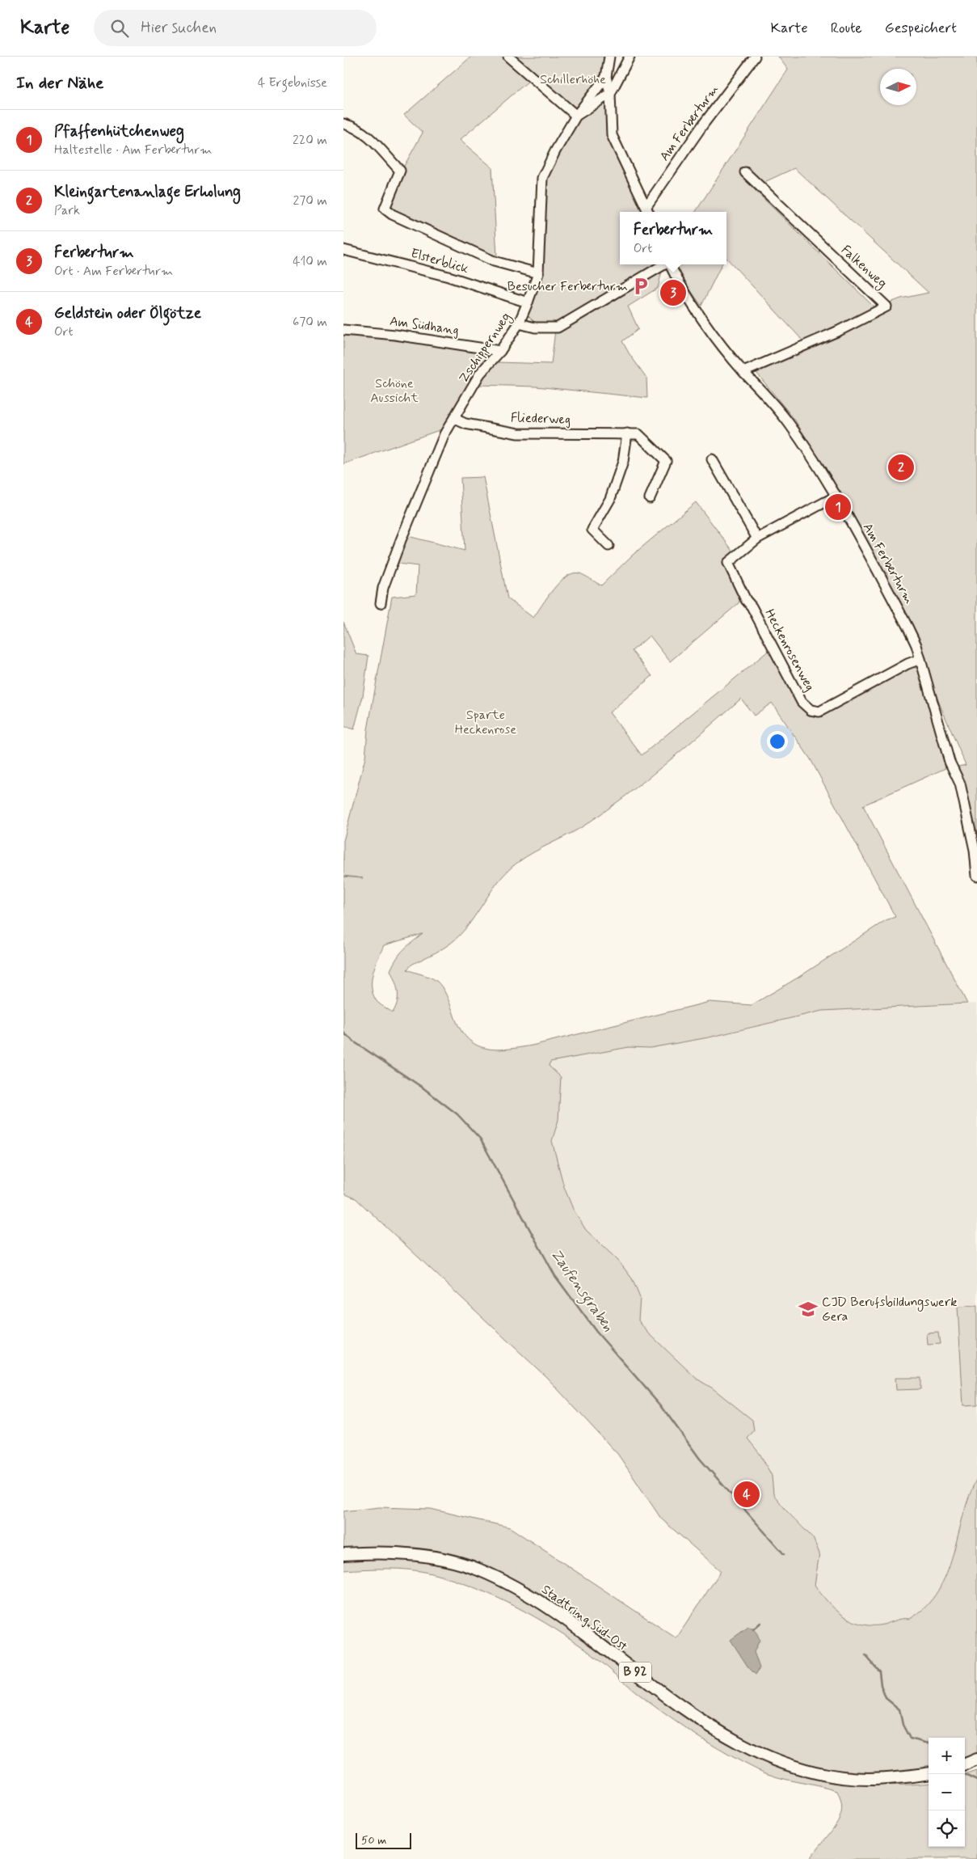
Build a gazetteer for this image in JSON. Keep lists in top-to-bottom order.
{
  "streets": {
    "main road": ["Stadtring Süd-Ost", "B 92"],
    "street": [
      "Am Ferberturm",
      "Elsterblick",
      "Falkenweg",
      "Am Südhang",
      "Zschippernweg",
      "Fliederweg",
      "Heckenrosenweg"
    ]
  },
  "crossings": [
    ["Am Ferberturm", "Falkenweg"],
    ["Am Ferberturm", "Zschippernweg"],
    ["Am Ferberturm", "Heckenrosenweg"],
    ["Elsterblick", "Zschippernweg"],
    ["Am Südhang", "Zschippernweg"],
    ["Zschippernweg", "Fliederweg"]
  ],
  "water": ["Zaufensgraben"],
  "parks": ["Schillerhöhe", "Schöne Aussicht", "Sparte Heckenrose"],
  "places": {
    "parking": ["Besucher Ferberturm"],
    "school or university": ["CJD Berufsbildungswerk Gera"]
  },
  "scale_bar": "50 m",
  "north": "right",
  "page": {
    "header": "Karte",
    "search": "Hier suchen",
    "nav": ["Karte", "Route", "Gespeichert"],
    "heading": ["In der Nähe", "4 Ergebnisse"],
    "list": [
      {
        "mark": "1",
        "name": "Pfaffenhütchenweg",
        "note": "Haltestelle · Am Ferberturm",
        "value": "220 m"
      },
      {
        "mark": "2",
        "name": "Kleingartenanlage Erholung",
        "note": "Park",
        "value": "270 m"
      },
      {
        "mark": "3",
        "name": "Ferberturm",
        "note": "Ort · Am Ferberturm",
        "value": "410 m"
      },
      {
        "mark": "4",
        "name": "Geldstein oder Ölgötze",
        "note": "Ort",
        "value": "670 m"
      }
    ],
    "popup": ["Ferberturm", "Ort"],
    "pins": [
      "3",
      "2",
      "1",
      "4"
    ],
    "map_buttons": ["+", "−"],
    "scale": "50 m"
  }
}
